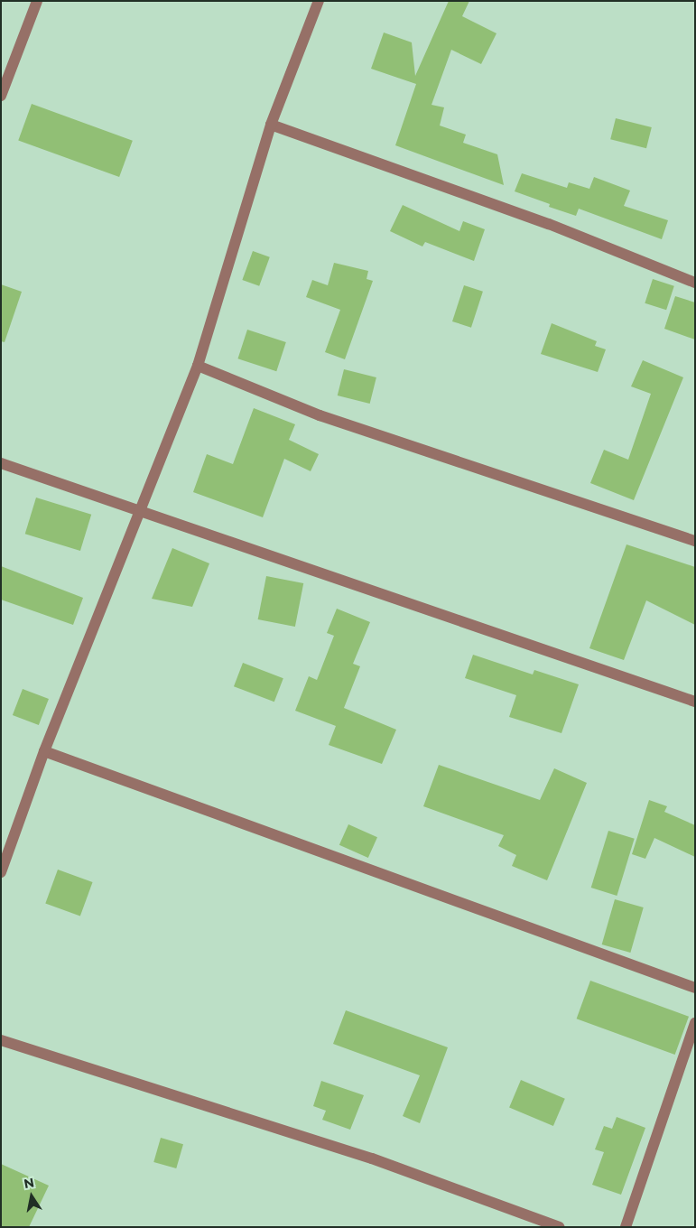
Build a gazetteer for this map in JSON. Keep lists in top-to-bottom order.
{
  "north": "top"
}
